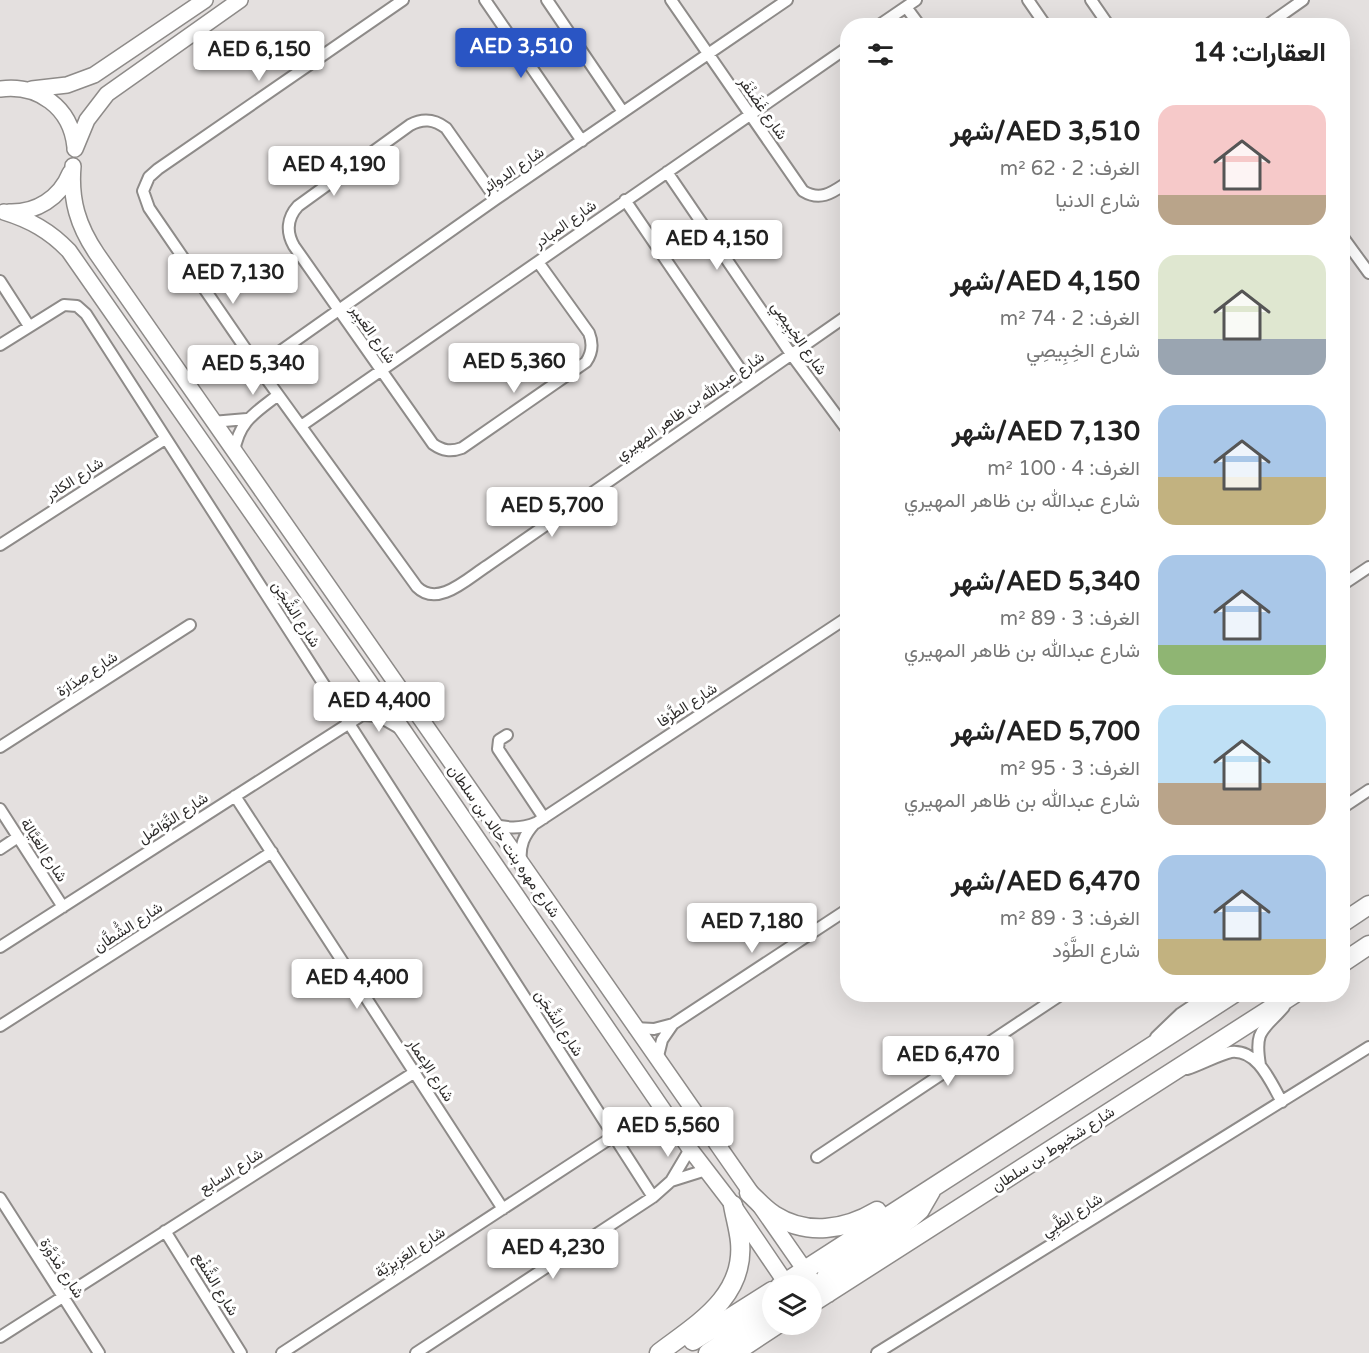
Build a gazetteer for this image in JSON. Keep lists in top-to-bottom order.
{
  "streets": {
    "main road": ["شارع شخبوط بن سلطان"],
    "street": [
      "شارع غَضَنْفَر",
      "شارع الدوائر",
      "شارع المبادر",
      "شارع العَبِير",
      "شارع الخِبِيصِي",
      "شارع عبدالله بن ظاهر المهيري",
      "شارع الكادر",
      "شارع الشَّجَن",
      "شارع صِدَارَة",
      "شارع الطَّرْفا",
      "شارع التَّوَاصُل",
      "شارع مهره بنت خالد بن سلطان",
      "شارع العَيَّالة",
      "شارع الشُّطَّان",
      "شارع الإعمار",
      "شارع السابع",
      "شارع الظَّبِي",
      "شارع العَزِيزِيَّة",
      "شارع مْدَوَّرَة",
      "شارع الشَّفْع"
    ]
  },
  "crossings": [
    ["شارع غَضَنْفَر", "شارع الدوائر"],
    ["شارع غَضَنْفَر", "شارع المبادر"],
    ["شارع الدوائر", "شارع العَبِير"],
    ["شارع الدوائر", "شارع عبدالله بن ظاهر المهيري"],
    ["شارع المبادر", "شارع العَبِير"],
    ["شارع المبادر", "شارع الخِبِيصِي"],
    ["شارع المبادر", "شارع عبدالله بن ظاهر المهيري"],
    ["شارع الخِبِيصِي", "شارع عبدالله بن ظاهر المهيري"],
    ["شارع الكادر", "شارع الشَّجَن"],
    ["شارع الشَّجَن", "شارع التَّوَاصُل"],
    ["شارع الشَّجَن", "شارع العَزِيزِيَّة"],
    ["شارع الطَّرْفا", "شارع مهره بنت خالد بن سلطان"],
    ["شارع التَّوَاصُل", "شارع العَيَّالة"],
    ["شارع التَّوَاصُل", "شارع الإعمار"],
    ["شارع الشُّطَّان", "شارع الإعمار"],
    ["شارع الإعمار", "شارع السابع"],
    ["شارع الإعمار", "شارع العَزِيزِيَّة"],
    ["شارع السابع", "شارع مْدَوَّرَة"],
    ["شارع السابع", "شارع الشَّفْع"]
  ],
  "page": {
    "heading": "العقارات: 14",
    "price": [
      "AED 3,510",
      "AED 6,150",
      "AED 4,190",
      "AED 4,150",
      "AED 7,130",
      "AED 5,360",
      "AED 5,340",
      "AED 5,700",
      "AED 4,400",
      "AED 7,180",
      "AED 4,400",
      "AED 6,470",
      "AED 5,560",
      "AED 4,230"
    ],
    "list": [
      {
        "name": "AED 3,510/شهر",
        "note": "الغرف: 2 · 62 m² · شارع الدنيا"
      },
      {
        "name": "AED 4,150/شهر",
        "note": "الغرف: 2 · 74 m² · شارع الخِبِيصِي"
      },
      {
        "name": "AED 7,130/شهر",
        "note": "الغرف: 4 · 100 m² · شارع عبدالله بن ظاهر المهيري"
      },
      {
        "name": "AED 5,340/شهر",
        "note": "الغرف: 3 · 89 m² · شارع عبدالله بن ظاهر المهيري"
      },
      {
        "name": "AED 5,700/شهر",
        "note": "الغرف: 3 · 95 m² · شارع عبدالله بن ظاهر المهيري"
      },
      {
        "name": "AED 6,470/شهر",
        "note": "الغرف: 3 · 89 m² · شارع الطَّوْد"
      }
    ]
  }
}
